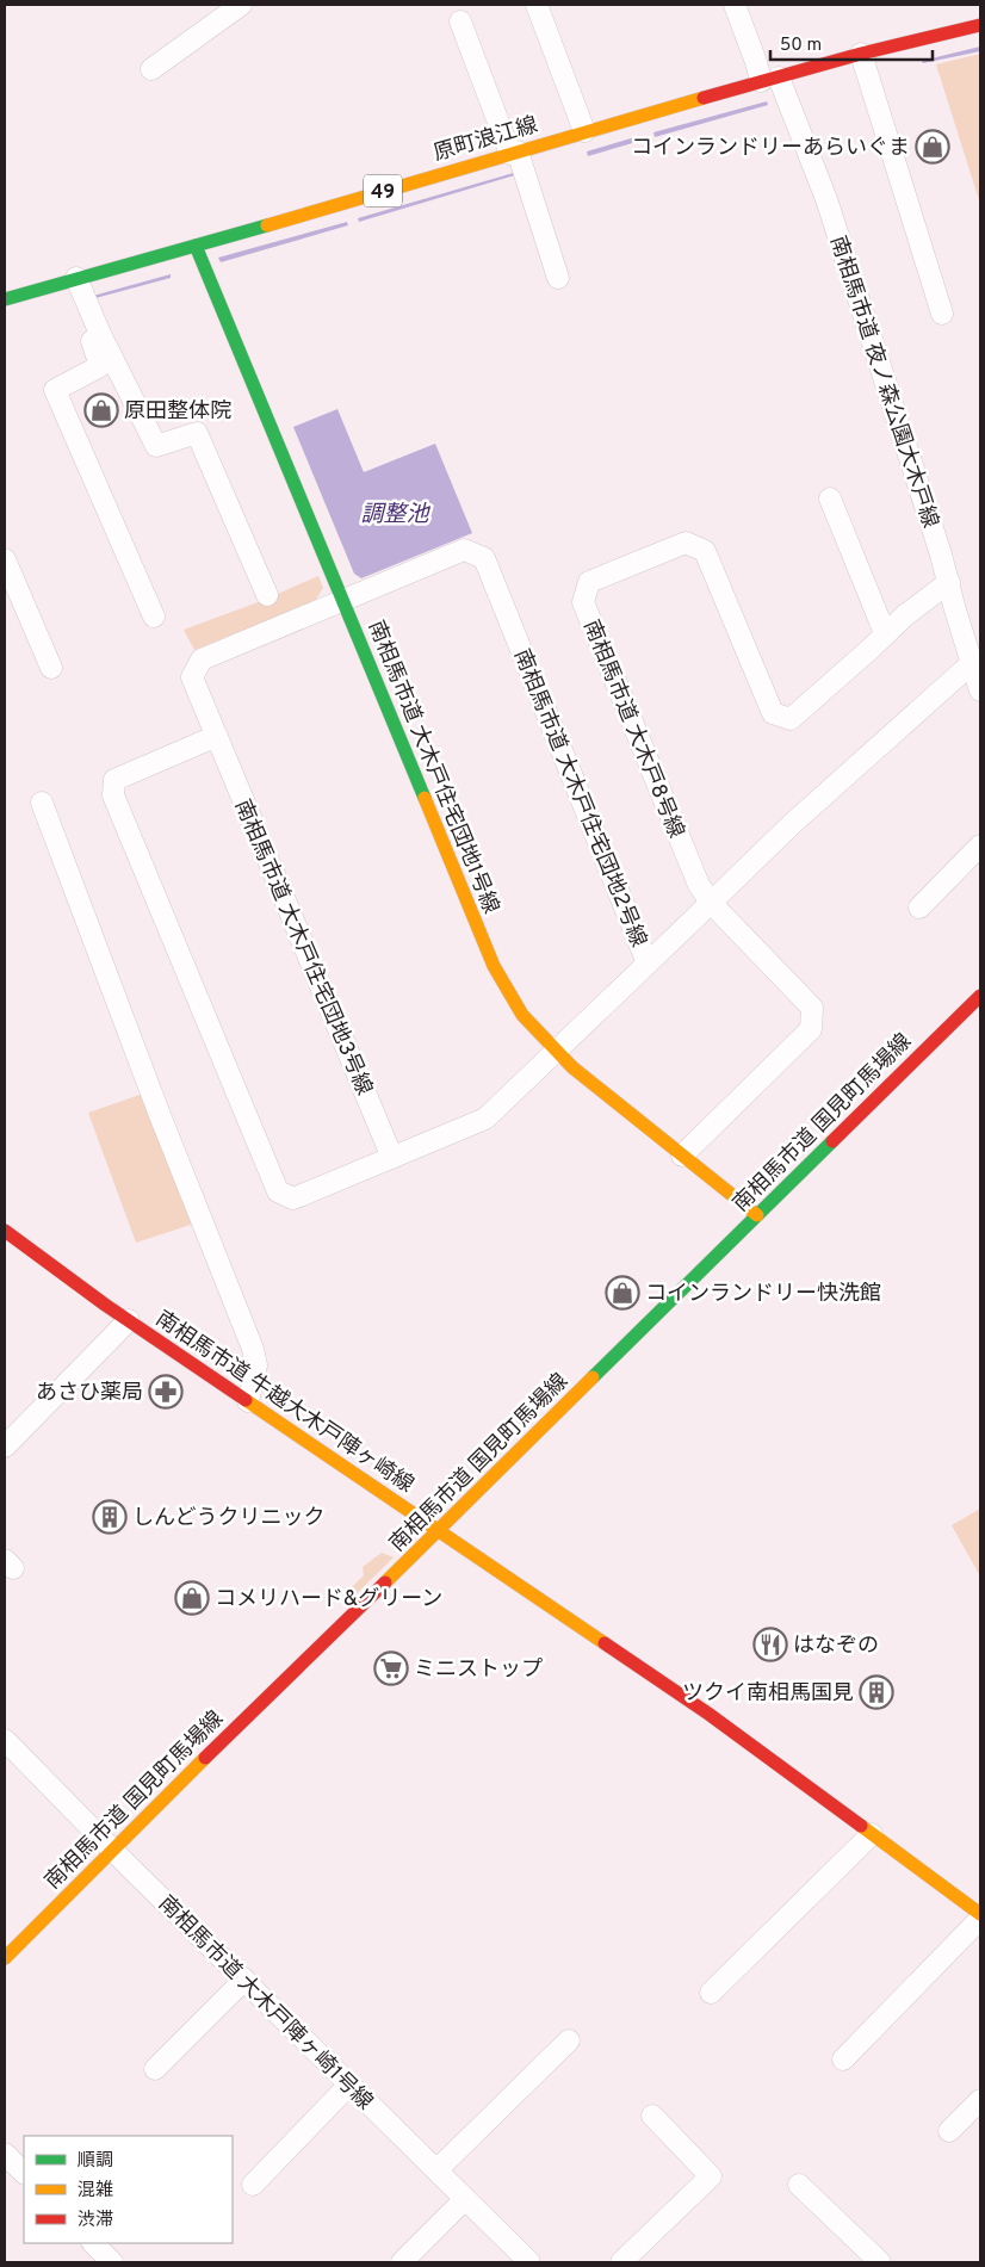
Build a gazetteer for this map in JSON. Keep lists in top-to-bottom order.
{
  "streets": {
    "street": [
      "原町浪江線",
      "49",
      "南相馬市道 夜ノ森公園大木戸線",
      "南相馬市道 大木戸8号線",
      "南相馬市道 大木戸住宅団地1号線",
      "南相馬市道 大木戸住宅団地2号線",
      "南相馬市道 大木戸住宅団地3号線",
      "南相馬市道 国見町馬場線",
      "南相馬市道 牛越大木戸陣ヶ崎線",
      "南相馬市道 大木戸陣ヶ崎1号線"
    ]
  },
  "crossings": [
    ["原町浪江線", "南相馬市道 夜ノ森公園大木戸線"],
    ["原町浪江線", "南相馬市道 大木戸住宅団地1号線"],
    ["南相馬市道 夜ノ森公園大木戸線", "南相馬市道 大木戸8号線"],
    ["南相馬市道 大木戸住宅団地1号線", "南相馬市道 大木戸住宅団地2号線"],
    ["南相馬市道 大木戸住宅団地1号線", "南相馬市道 国見町馬場線"],
    ["南相馬市道 大木戸住宅団地2号線", "南相馬市道 大木戸住宅団地3号線"],
    ["南相馬市道 国見町馬場線", "南相馬市道 牛越大木戸陣ヶ崎線"],
    ["南相馬市道 国見町馬場線", "南相馬市道 大木戸陣ヶ崎1号線"]
  ],
  "water": ["調整池"],
  "places": {
    "shop": [
      "コインランドリーあらいぐま",
      "原田整体院",
      "コインランドリー快洗館",
      "コメリハード&グリーン"
    ],
    "pharmacy": ["あさひ薬局"],
    "building": ["しんどうクリニック", "ツクイ南相馬国見"],
    "restaurant": ["はなぞの"],
    "supermarket": ["ミニストップ"]
  },
  "legend": ["順調", "混雑", "渋滞"],
  "scale_bar": "50 m"
}
